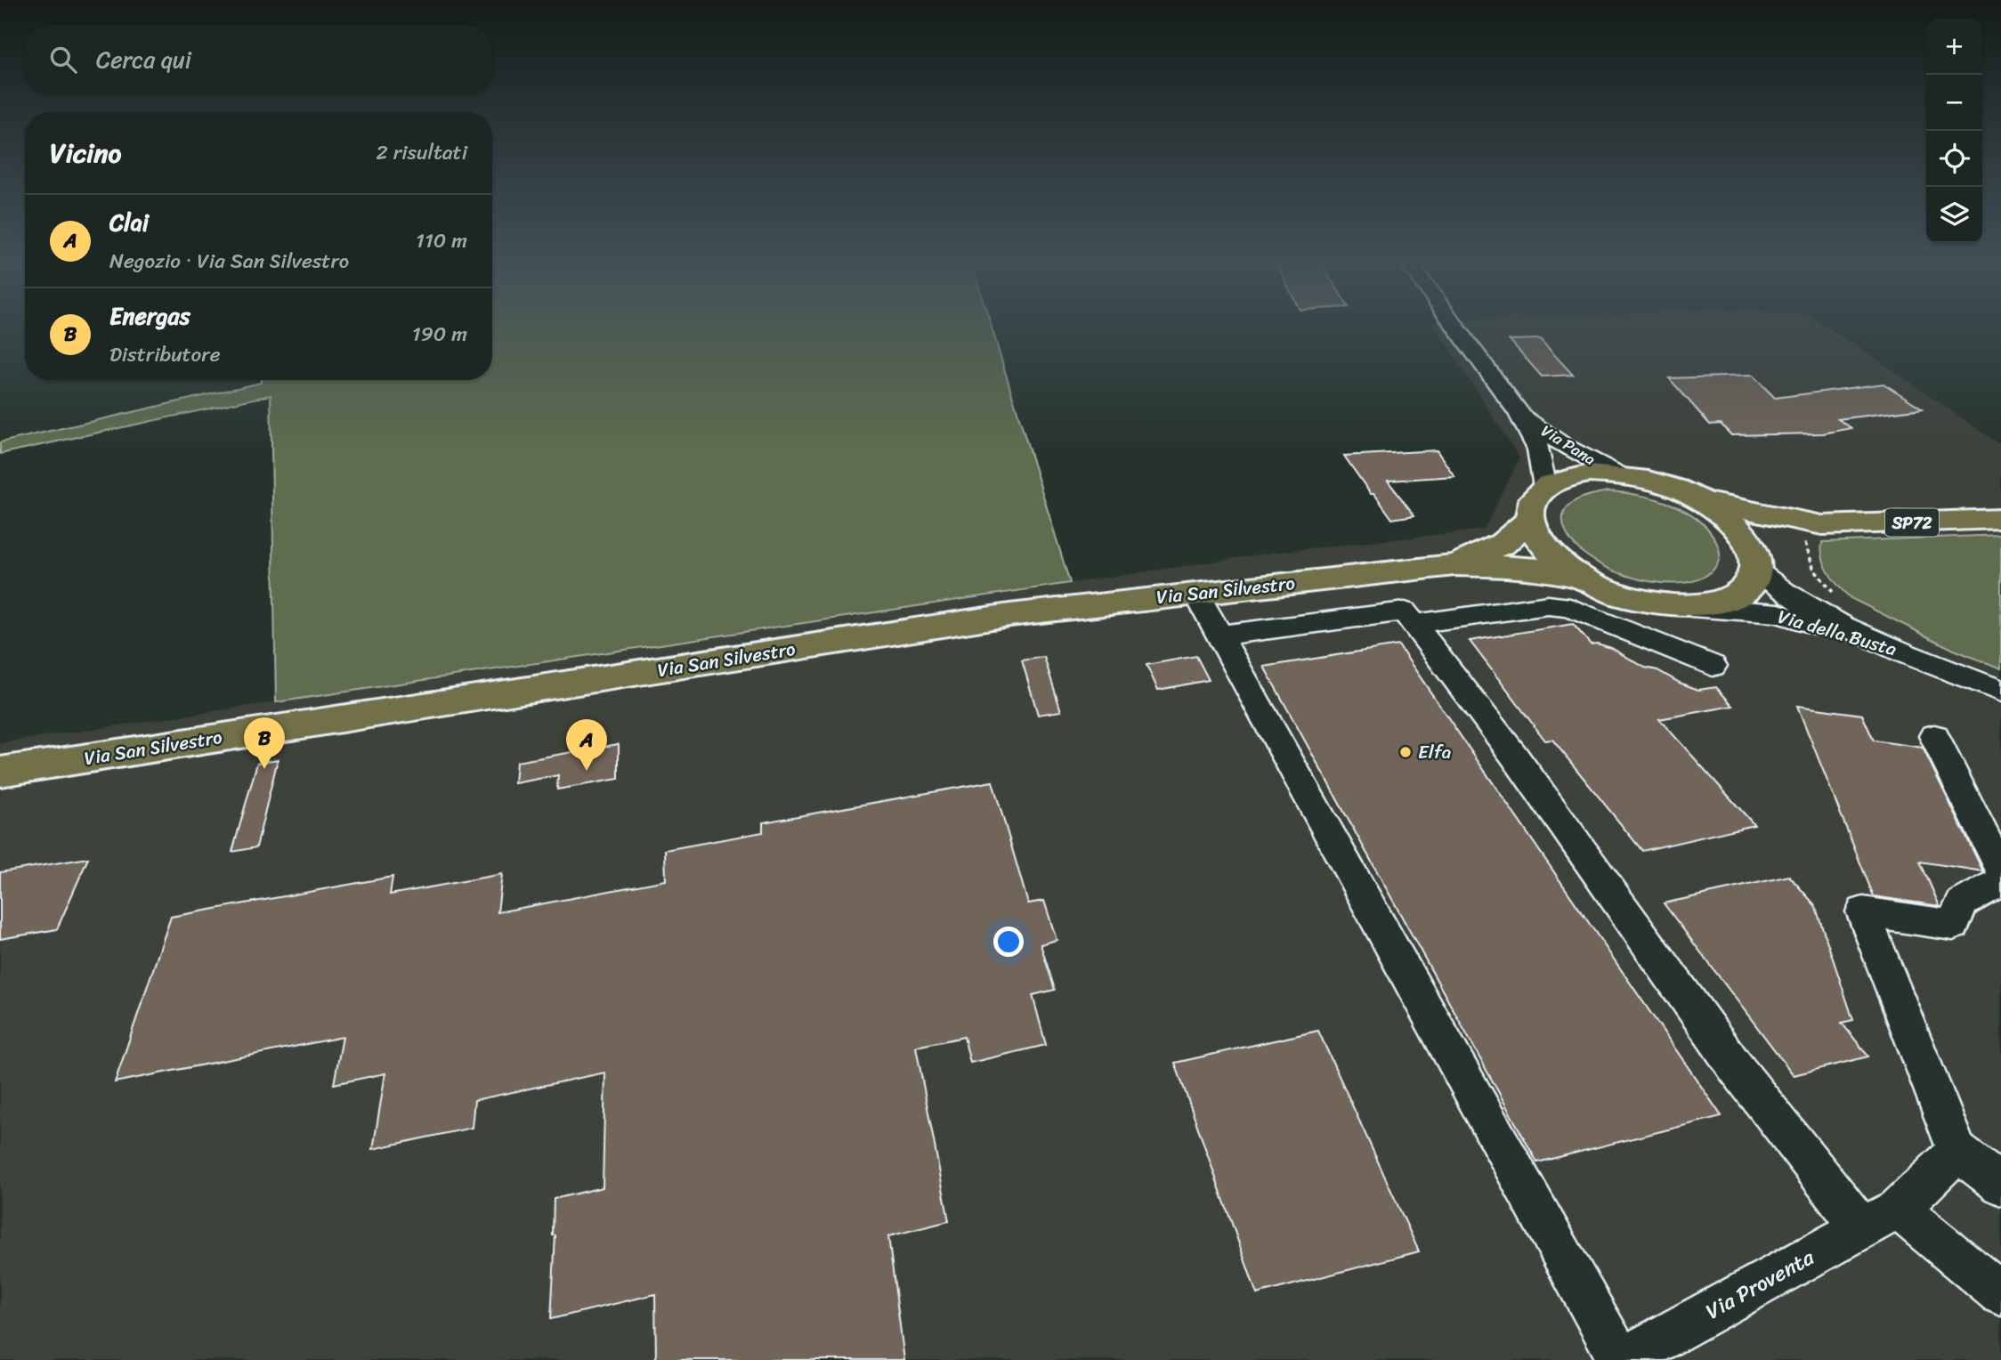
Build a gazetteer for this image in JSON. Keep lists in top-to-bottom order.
{
  "streets": {
    "main road": ["SP72", "Via San Silvestro"],
    "street": ["Via Pana", "Via della Busta", "Via Proventa"]
  },
  "crossings": [
    ["SP72", "Via della Busta"]
  ],
  "places": ["Elfa"],
  "page": {
    "map_buttons": ["+", "−"],
    "search": "Cerca qui",
    "heading": ["Vicino", "2 risultati"],
    "list": [
      {
        "mark": "A",
        "name": "Clai",
        "note": "Negozio · Via San Silvestro",
        "value": "110 m"
      },
      {
        "mark": "B",
        "name": "Energas",
        "note": "Distributore",
        "value": "190 m"
      }
    ],
    "pins": ["B", "A"]
  }
}
